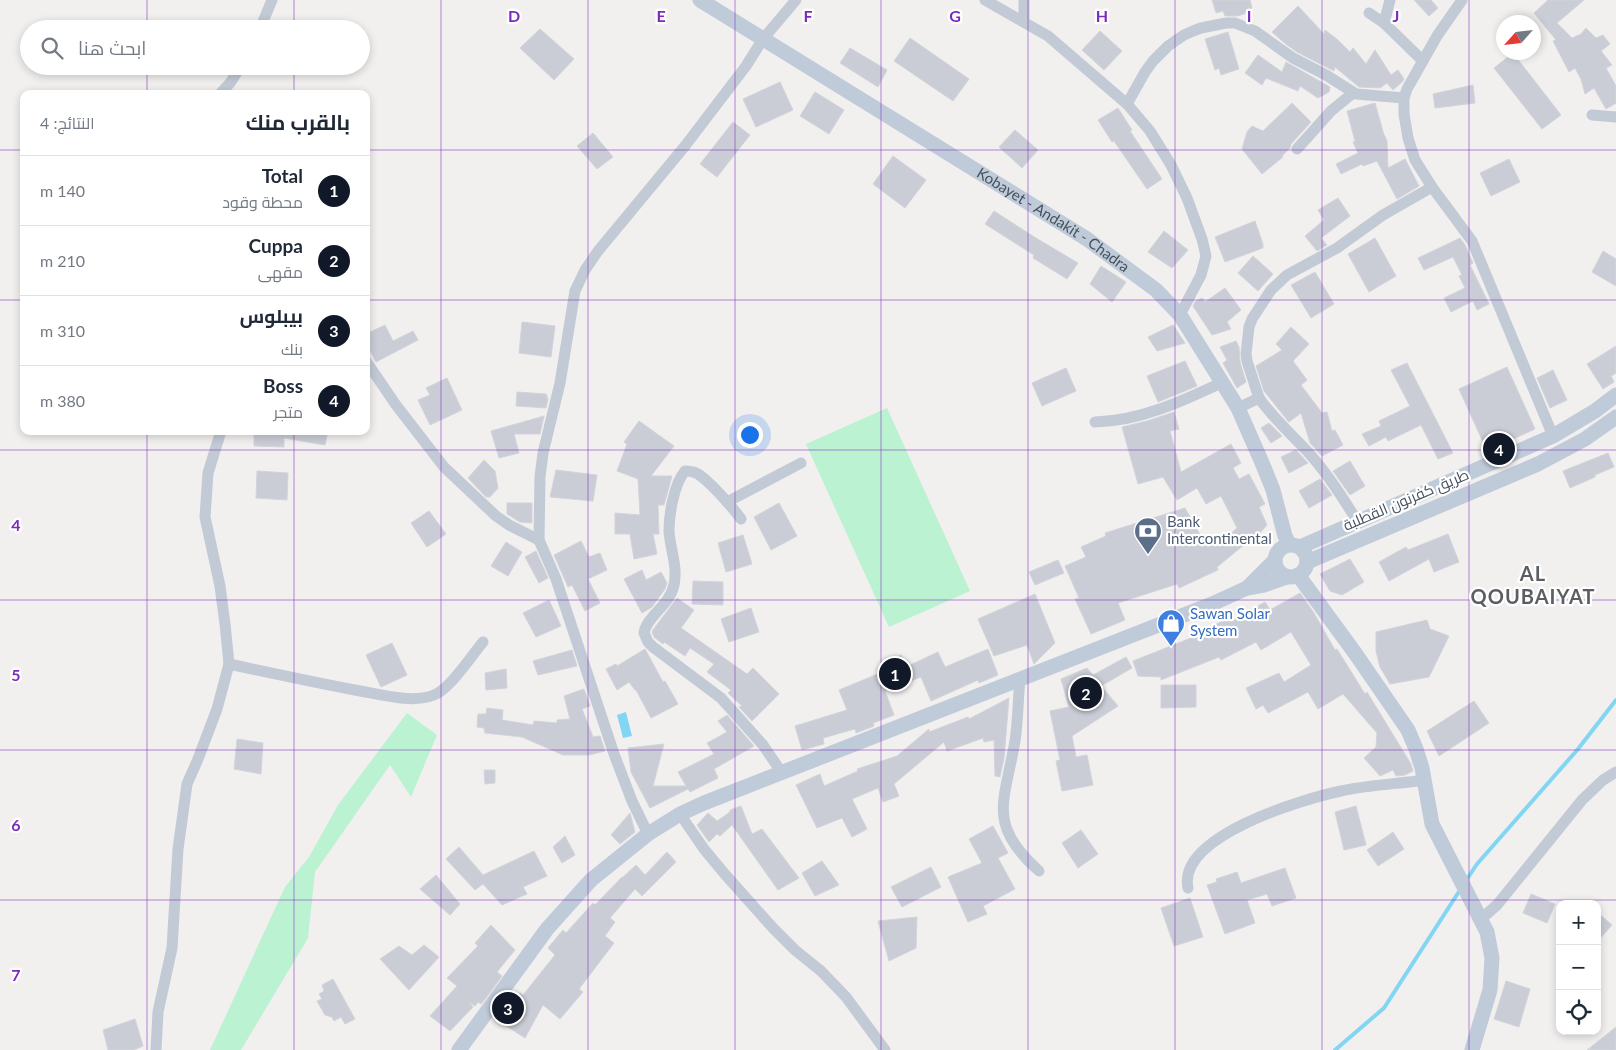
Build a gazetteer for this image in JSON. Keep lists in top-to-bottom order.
{
  "streets": {
    "main road": ["Kobayet - Andakit - Chadra", "طريق كفرنون القطلبة"]
  },
  "crossings": [
    ["Kobayet - Andakit - Chadra", "طريق كفرنون القطلبة"]
  ],
  "districts": ["AL QOUBAIYAT"],
  "places": {
    "bank": ["Bank Intercontinental"],
    "shop": ["Sawan Solar System"]
  },
  "north": "bottom left",
  "page": {
    "search": "ابحث هنا",
    "heading": ["بالقرب منك", "النتائج: 4"],
    "list": [
      {
        "mark": "1",
        "name": "Total",
        "note": "محطة وقود",
        "value": "140 m"
      },
      {
        "mark": "2",
        "name": "Cuppa",
        "note": "مقهى",
        "value": "210 m"
      },
      {
        "mark": "3",
        "name": "بيبلوس",
        "note": "بنك",
        "value": "310 m"
      },
      {
        "mark": "4",
        "name": "Boss",
        "note": "متجر",
        "value": "380 m"
      }
    ],
    "pins": [
      "4",
      "1",
      "2",
      "3"
    ],
    "map_buttons": ["+", "−"]
  },
  "grid": {
    "columns": [
      "D",
      "E",
      "F",
      "G",
      "H",
      "I",
      "J"
    ],
    "rows": [
      "4",
      "5",
      "6",
      "7"
    ]
  }
}
